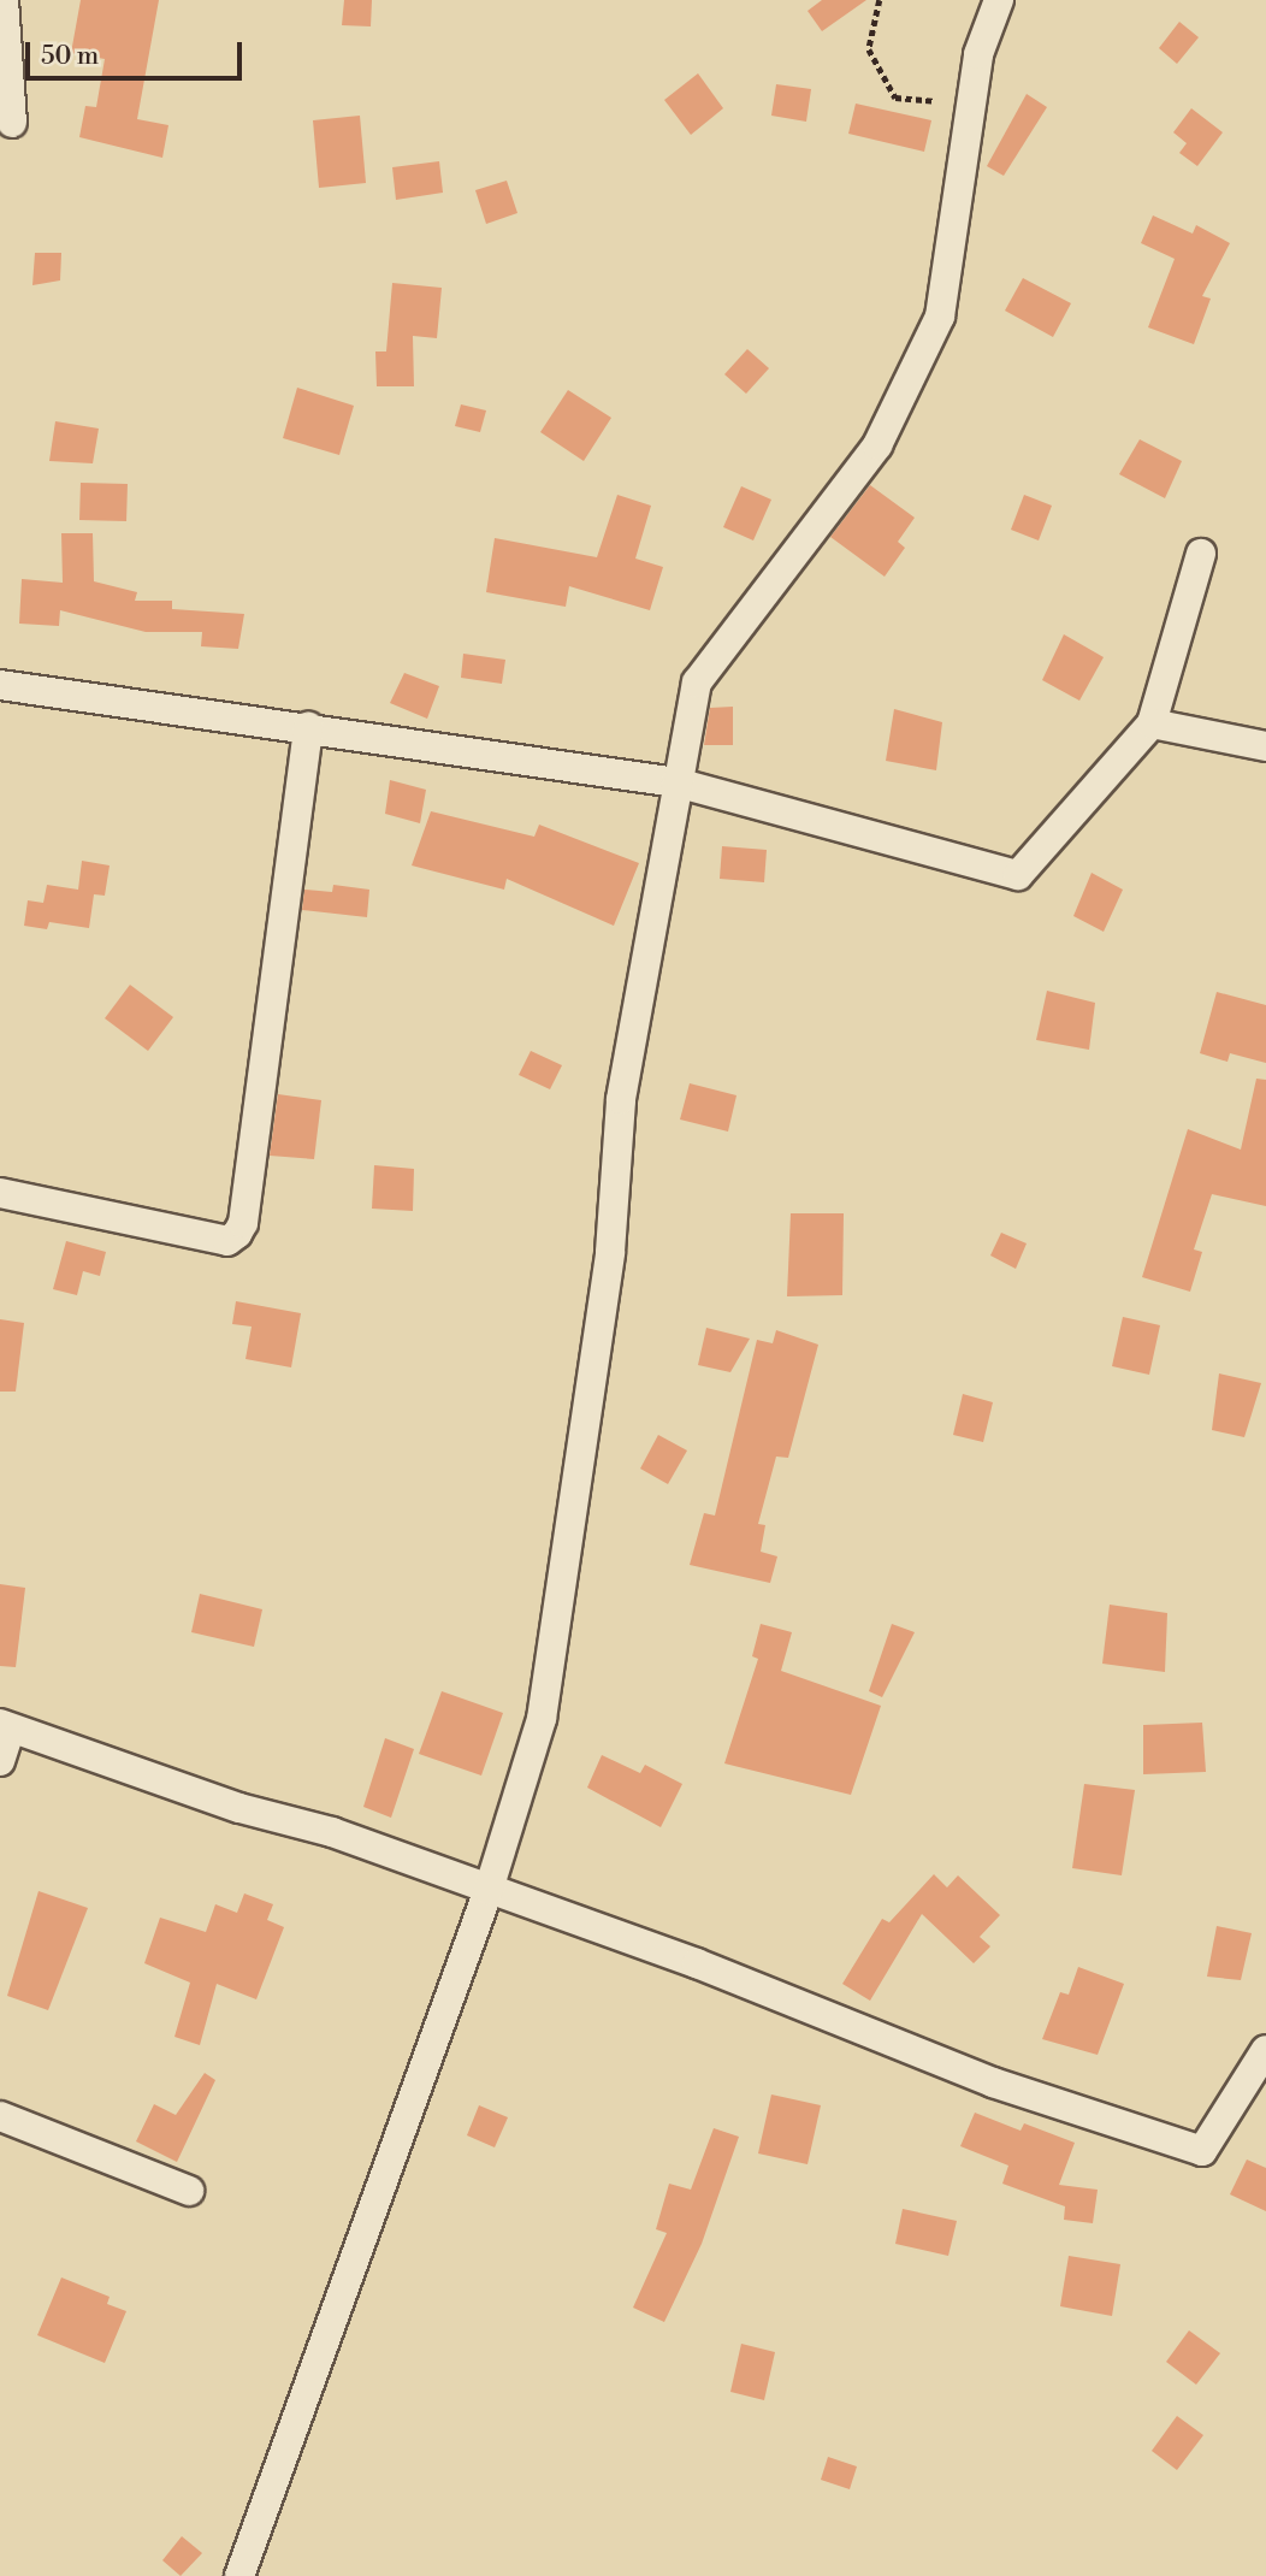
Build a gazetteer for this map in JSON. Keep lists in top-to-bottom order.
{
  "scale_bar": "50 m"
}
